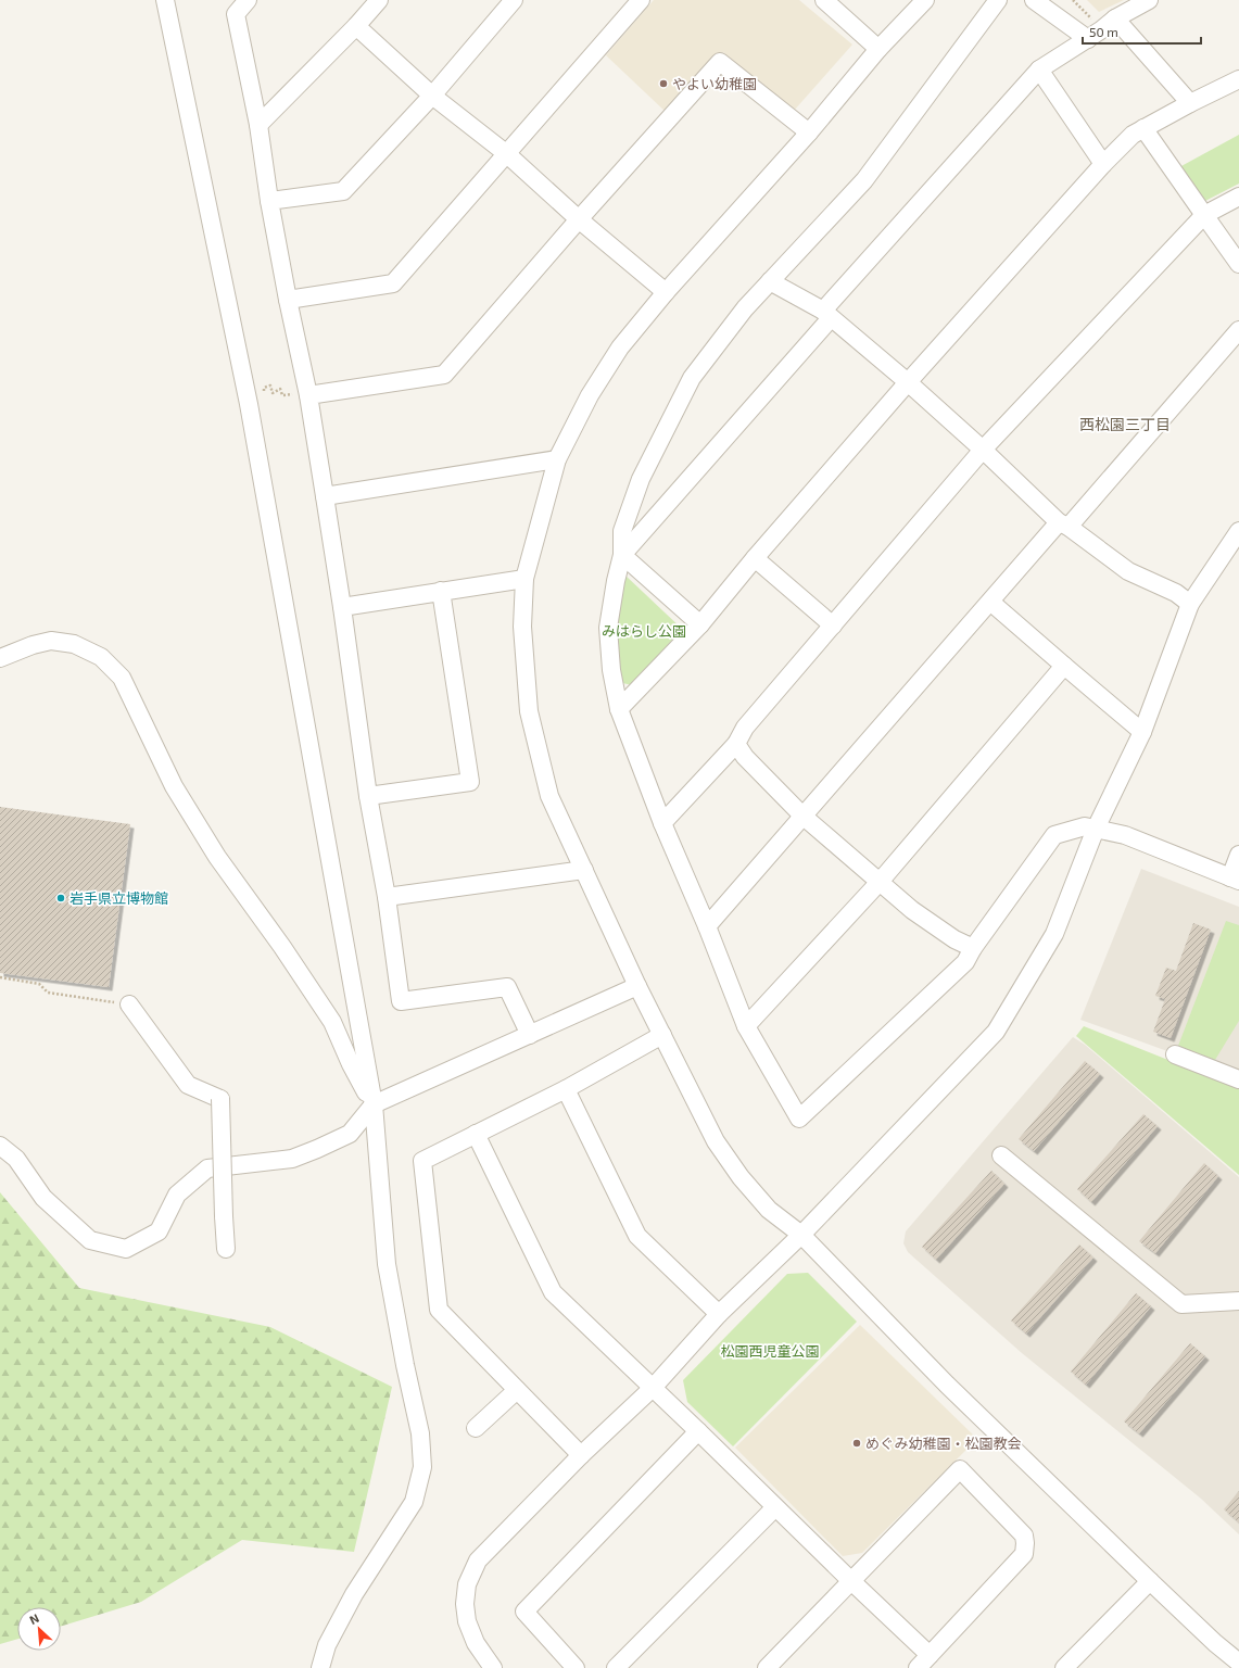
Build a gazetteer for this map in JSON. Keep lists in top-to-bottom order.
{
  "districts": ["西松園三丁目"],
  "parks": ["みはらし公園", "松園西児童公園"],
  "places": ["やよい幼稚園", "岩手県立博物館", "めぐみ幼稚園・松園教会"],
  "scale_bar": "50 m",
  "north": "top left"
}
